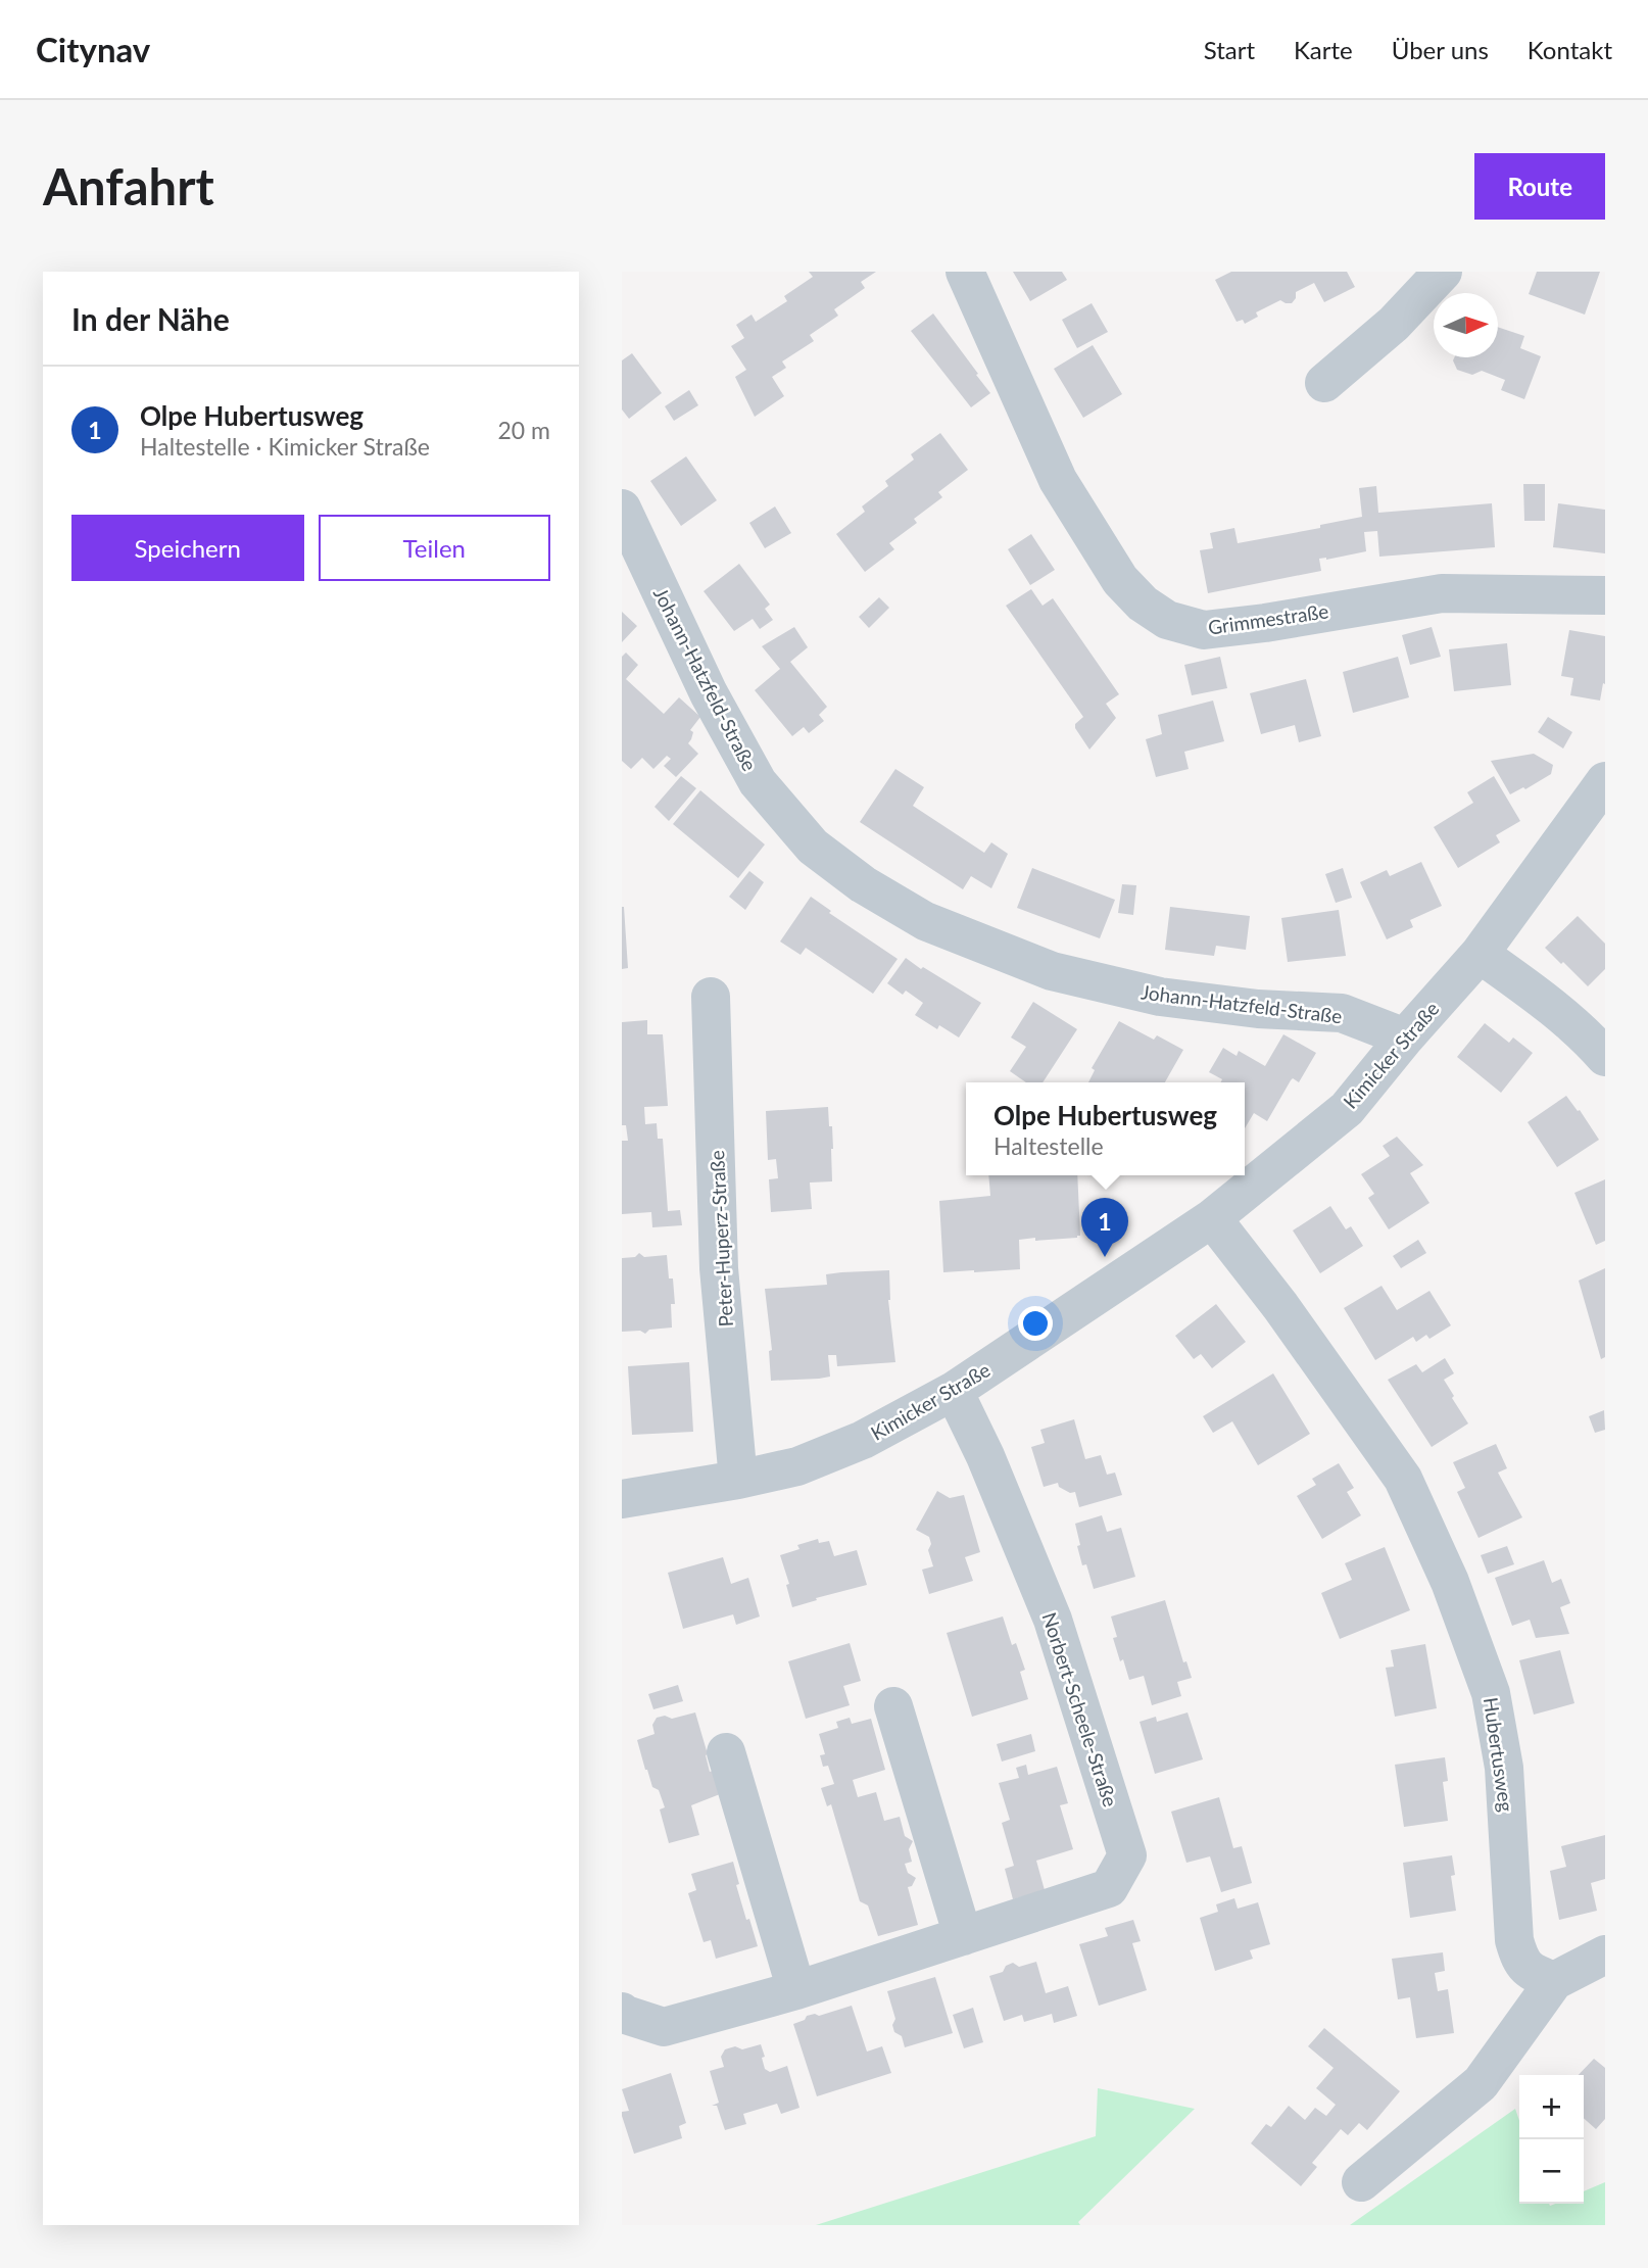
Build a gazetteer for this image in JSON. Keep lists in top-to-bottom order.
{
  "streets": {
    "street": [
      "Grimmestraße",
      "Johann-Hatzfeld-Straße",
      "Kimicker Straße",
      "Peter-Huperz-Straße",
      "Norbert-Scheele-Straße",
      "Hubertusweg"
    ]
  },
  "crossings": [
    ["Johann-Hatzfeld-Straße", "Kimicker Straße"],
    ["Kimicker Straße", "Peter-Huperz-Straße"],
    ["Kimicker Straße", "Norbert-Scheele-Straße"],
    ["Kimicker Straße", "Hubertusweg"]
  ],
  "north": "right",
  "page": {
    "header": "Citynav",
    "nav": [
      "Start",
      "Karte",
      "Über uns",
      "Kontakt"
    ],
    "buttons": [
      "Route",
      ["Speichern", "Teilen"]
    ],
    "title": "Anfahrt",
    "heading": "In der Nähe",
    "list": [
      {
        "mark": "1",
        "name": "Olpe Hubertusweg",
        "note": "Haltestelle · Kimicker Straße",
        "value": "20 m"
      }
    ],
    "popup": ["Olpe Hubertusweg", "Haltestelle"],
    "pins": "1",
    "map_buttons": ["+", "−"]
  }
}
